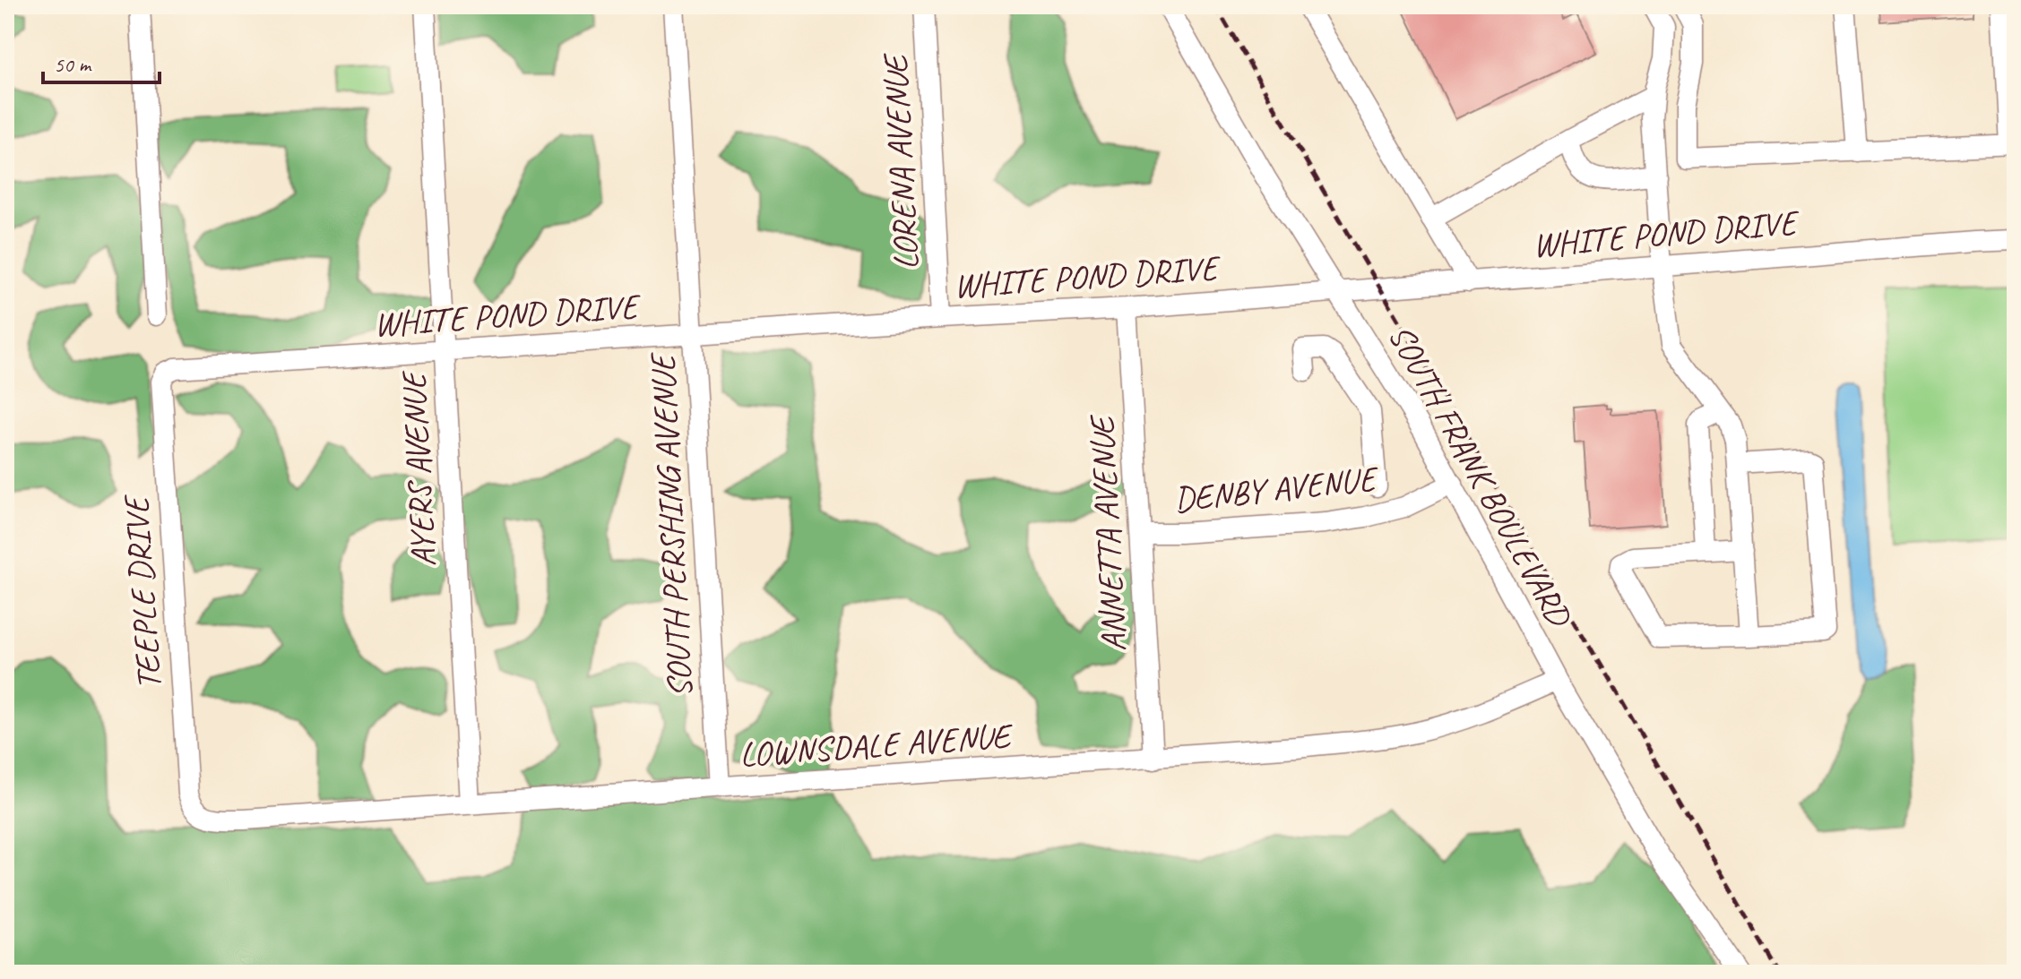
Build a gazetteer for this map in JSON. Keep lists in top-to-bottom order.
{
  "streets": {
    "street": [
      "LORENA AVENUE",
      "WHITE POND DRIVE",
      "AYERS AVENUE",
      "SOUTH FRANK BOULEVARD",
      "DENBY AVENUE",
      "SOUTH PERSHING AVENUE",
      "ANNETTA AVENUE",
      "TEEPLE DRIVE",
      "LOWNSDALE AVENUE"
    ]
  },
  "crossings": [
    ["LORENA AVENUE", "WHITE POND DRIVE"],
    ["WHITE POND DRIVE", "AYERS AVENUE"],
    ["WHITE POND DRIVE", "SOUTH FRANK BOULEVARD"],
    ["WHITE POND DRIVE", "SOUTH PERSHING AVENUE"],
    ["WHITE POND DRIVE", "ANNETTA AVENUE"],
    ["WHITE POND DRIVE", "TEEPLE DRIVE"],
    ["AYERS AVENUE", "LOWNSDALE AVENUE"],
    ["SOUTH FRANK BOULEVARD", "DENBY AVENUE"],
    ["SOUTH FRANK BOULEVARD", "LOWNSDALE AVENUE"],
    ["DENBY AVENUE", "ANNETTA AVENUE"],
    ["SOUTH PERSHING AVENUE", "LOWNSDALE AVENUE"],
    ["ANNETTA AVENUE", "LOWNSDALE AVENUE"],
    ["TEEPLE DRIVE", "LOWNSDALE AVENUE"]
  ],
  "scale_bar": "50 m"
}
